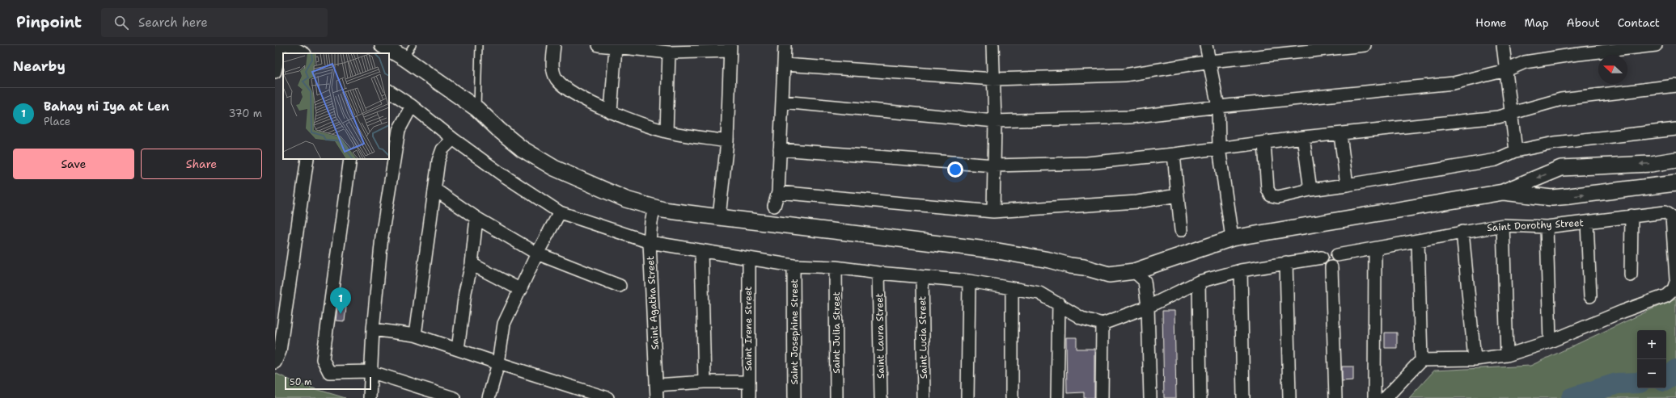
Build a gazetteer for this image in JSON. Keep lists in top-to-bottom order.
{
  "streets": {
    "street": [
      "Saint Dorothy Street",
      "Saint Agatha Street",
      "Saint Irene Street",
      "Saint Josephine Street",
      "Saint Julia Street",
      "Saint Laura Street",
      "Saint Lucia Street"
    ]
  },
  "scale_bar": "50 m",
  "north": "left",
  "page": {
    "header": "Pinpoint",
    "search": "Search here",
    "nav": [
      "Home",
      "Map",
      "About",
      "Contact"
    ],
    "heading": "Nearby",
    "list": [
      {
        "mark": "1",
        "name": "Bahay ni Iya at Len",
        "note": "Place",
        "value": "370 m"
      }
    ],
    "buttons": ["Save", "Share"],
    "pins": "1",
    "map_buttons": ["+", "−"],
    "scale": "50 m"
  }
}
